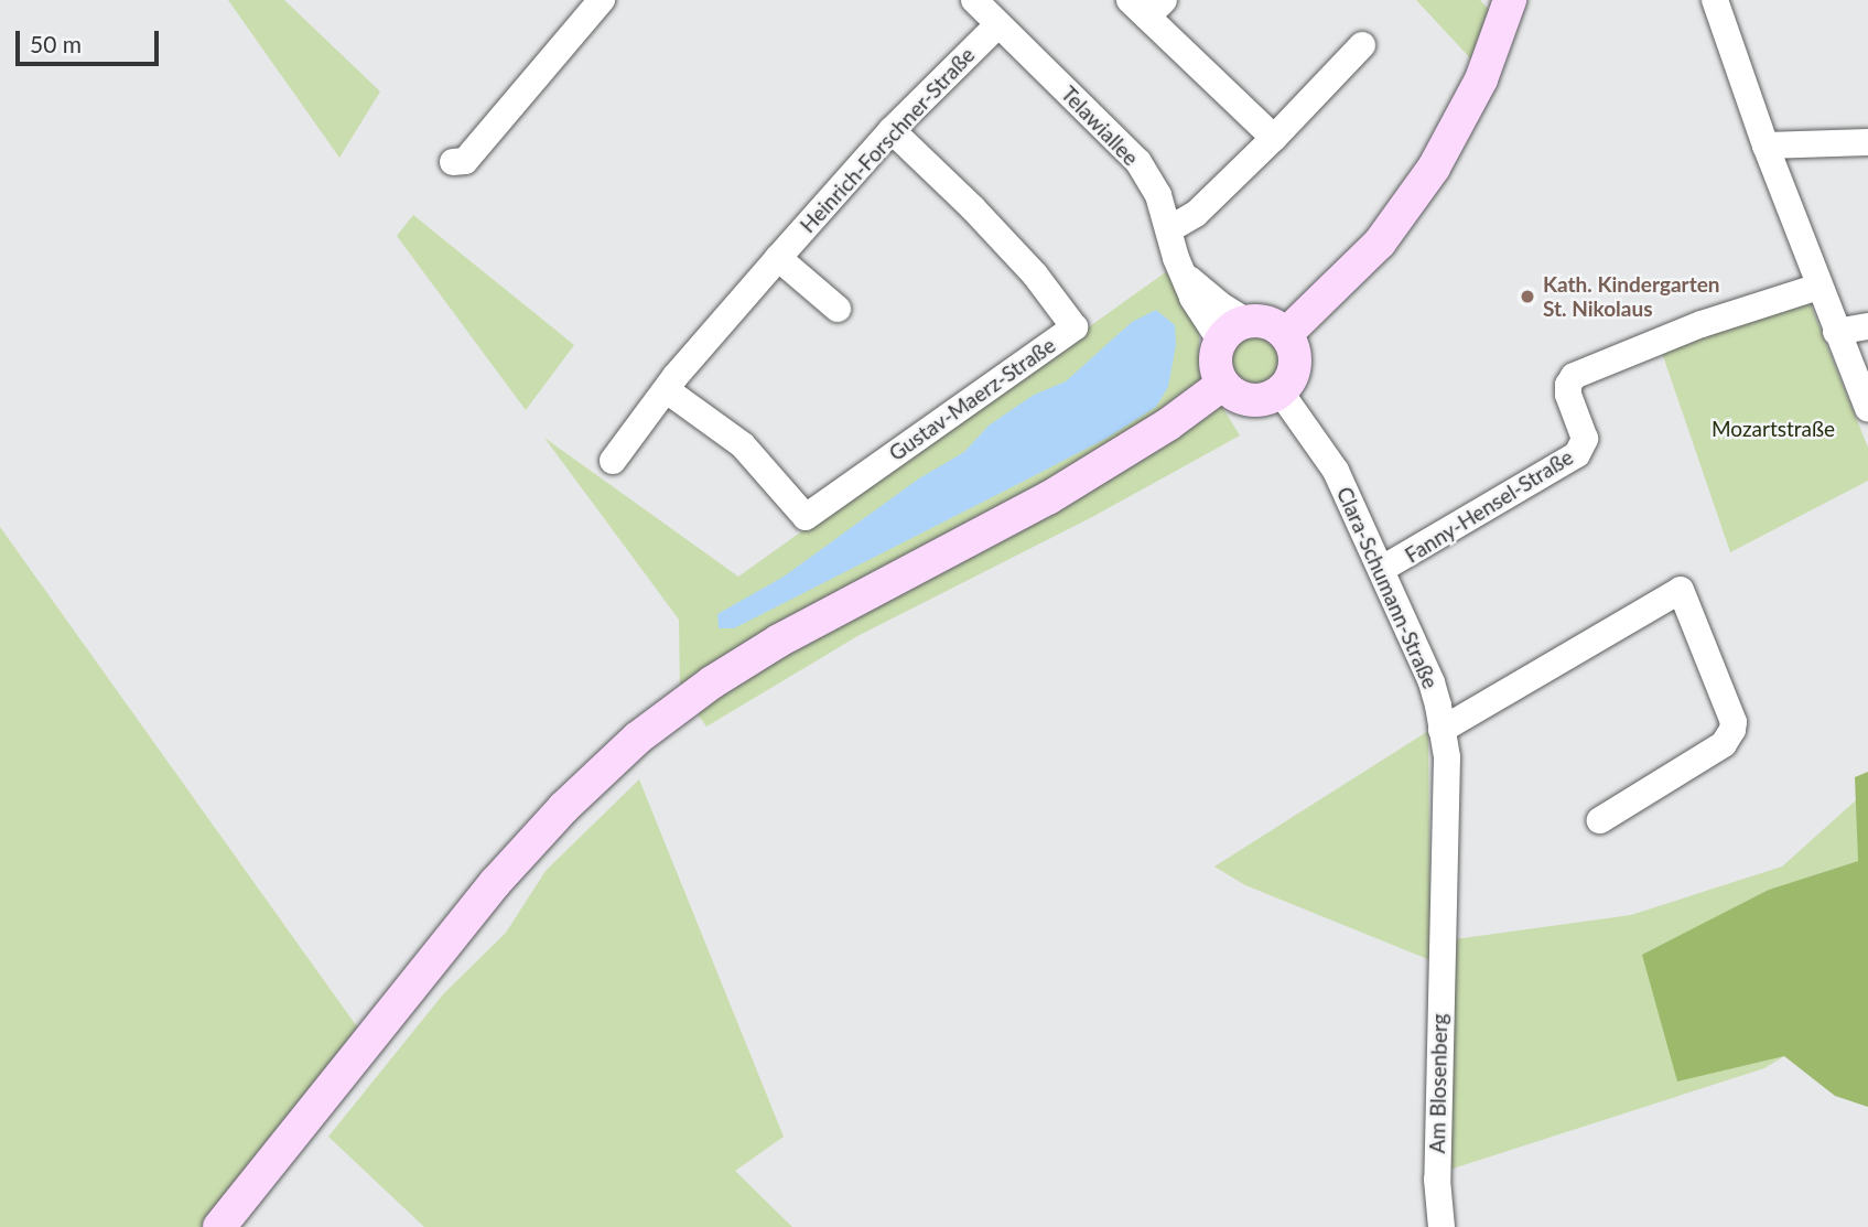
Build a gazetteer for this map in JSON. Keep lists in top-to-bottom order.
{
  "streets": {
    "street": [
      "Telawiallee",
      "Heinrich-Forschner-Straße",
      "Gustav-Maerz-Straße",
      "Fanny-Hensel-Straße",
      "Clara-Schumann-Straße",
      "Am Blosenberg"
    ]
  },
  "crossings": [
    ["Telawiallee", "Heinrich-Forschner-Straße"],
    ["Telawiallee", "Clara-Schumann-Straße"],
    ["Heinrich-Forschner-Straße", "Gustav-Maerz-Straße"],
    ["Fanny-Hensel-Straße", "Clara-Schumann-Straße"],
    ["Clara-Schumann-Straße", "Am Blosenberg"]
  ],
  "parks": ["Mozartstraße"],
  "places": ["Kath. Kindergarten St. Nikolaus"],
  "scale_bar": "50 m"
}
